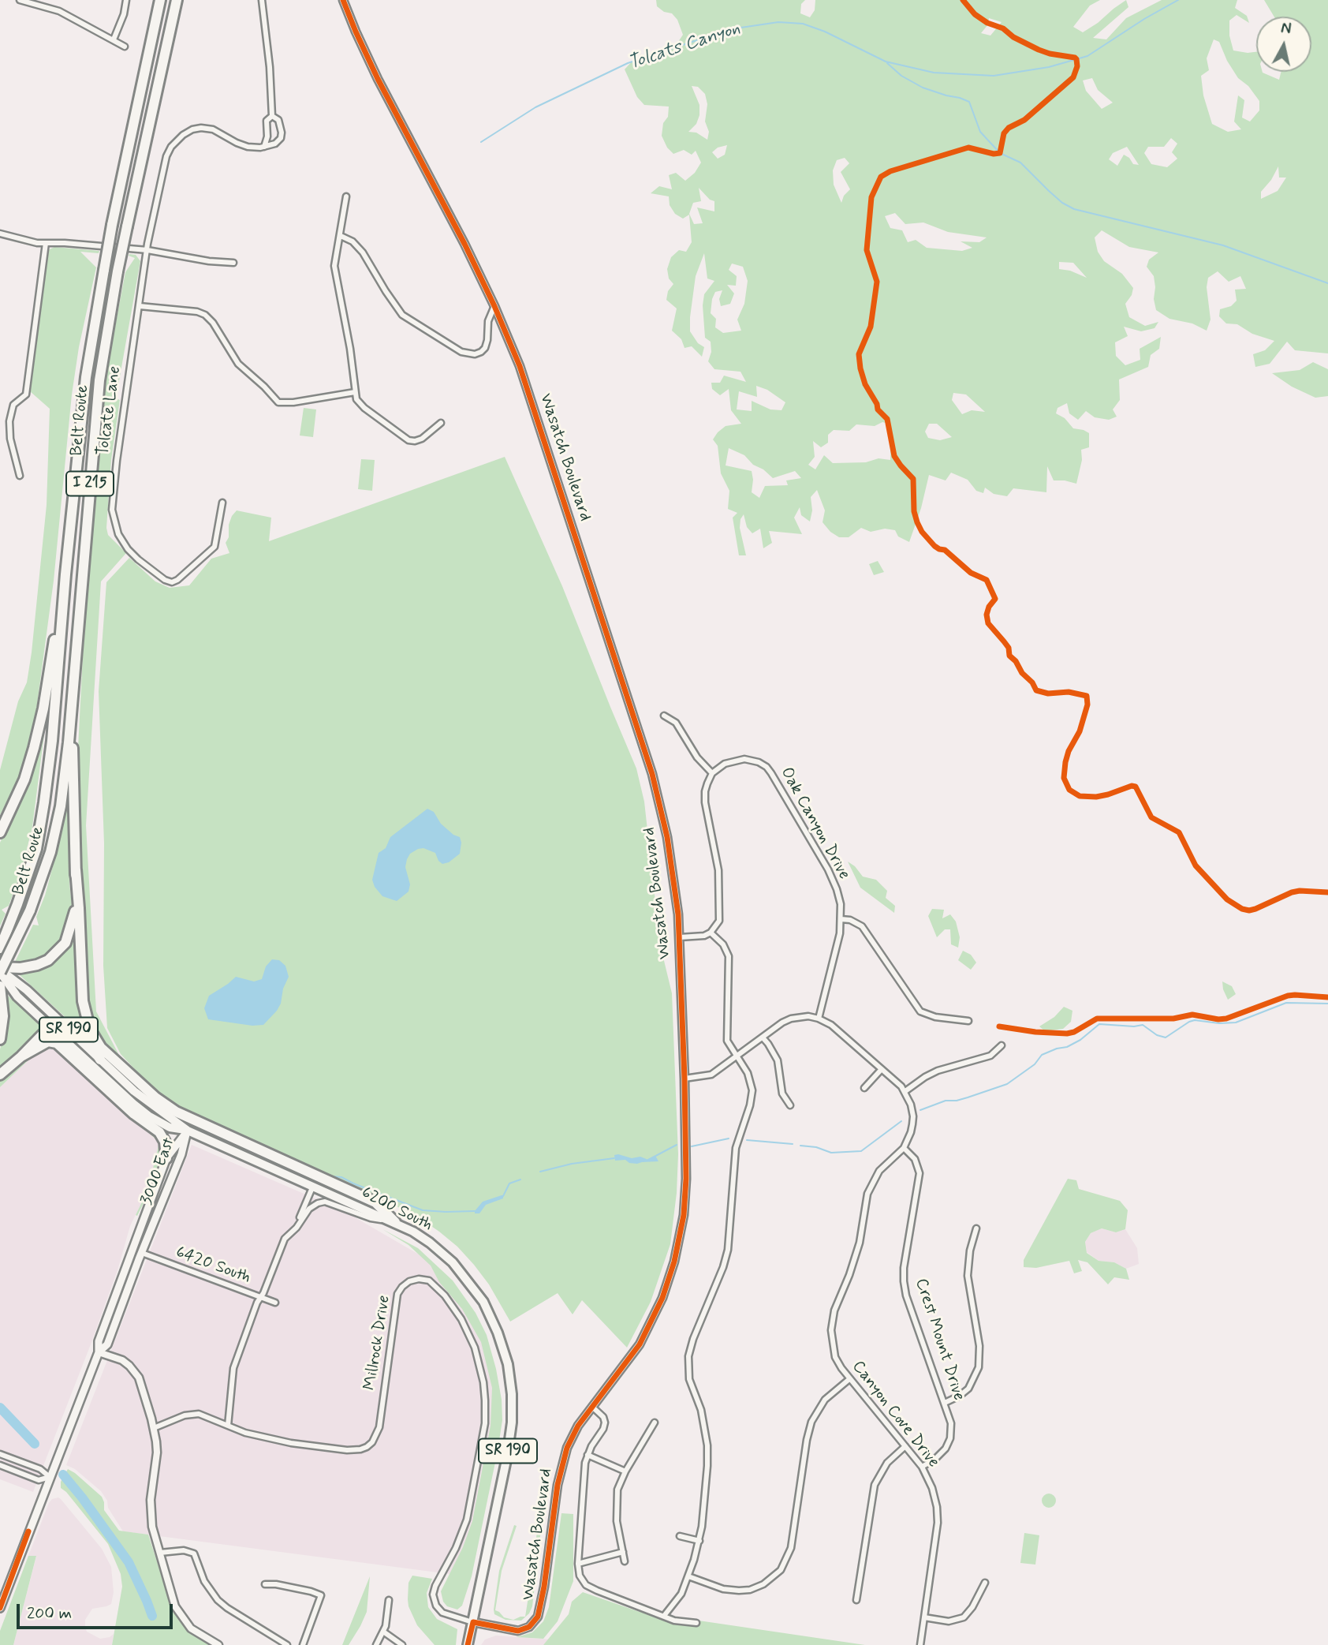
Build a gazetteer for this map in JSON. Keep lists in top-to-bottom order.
{
  "streets": {
    "highway": ["Belt Route", "I 215"],
    "main road": ["SR 190", "3000 East", "6200 South"],
    "street": [
      "Tolcate Lane",
      "Wasatch Boulevard",
      "Oak Canyon Drive",
      "6420 South",
      "Crest Mount Drive",
      "Millrock Drive",
      "Canyon Cove Drive"
    ]
  },
  "crossings": [
    ["Belt Route", "6200 South"],
    ["Wasatch Boulevard", "SR 190"],
    ["Wasatch Boulevard", "6200 South"],
    ["Wasatch Boulevard", "Millrock Drive"],
    ["SR 190", "6200 South"],
    ["SR 190", "Millrock Drive"],
    ["3000 East", "6200 South"],
    ["3000 East", "6420 South"],
    ["6200 South", "Millrock Drive"],
    ["Crest Mount Drive", "Canyon Cove Drive"]
  ],
  "water": ["Tolcats Canyon"],
  "scale_bar": "200 m",
  "north": "top"
}
